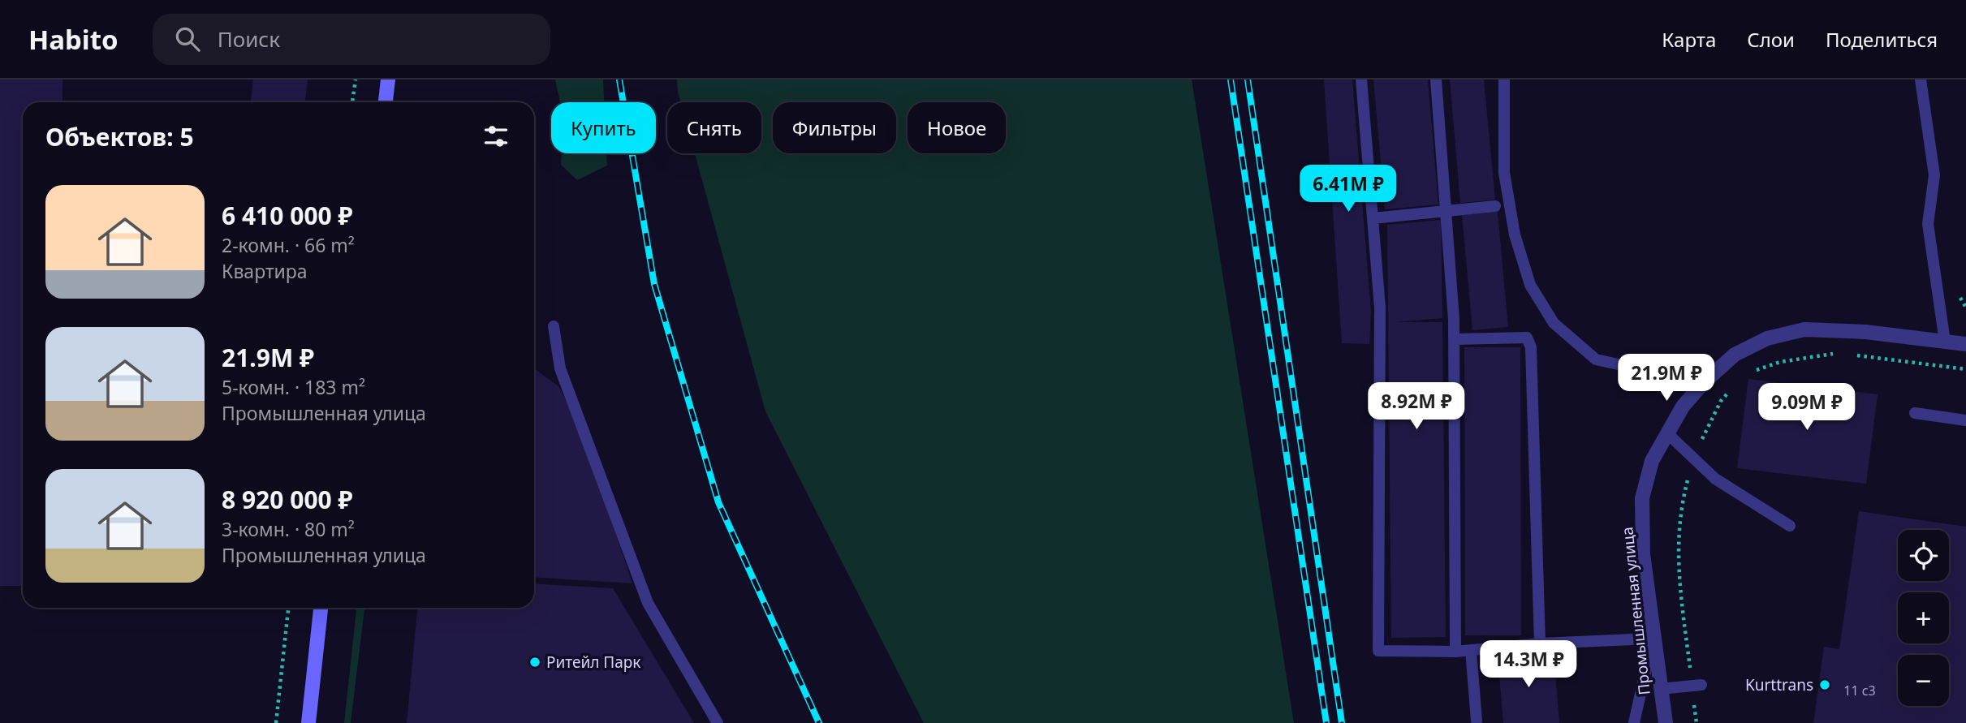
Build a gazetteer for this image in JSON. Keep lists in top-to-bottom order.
{
  "streets": {
    "street": ["Промышленная улица"]
  },
  "places": ["Ритейл Парк", "Kurttrans"],
  "house_numbers": ["11 с3"],
  "page": {
    "header": "Habito",
    "search": "Поиск",
    "nav": ["Карта", "Слои", "Поделиться"],
    "chip": [
      "Купить",
      "Снять",
      "Фильтры",
      "Новое"
    ],
    "heading": "Объектов: 5",
    "price": [
      "6.41M ₽",
      "21.9M ₽",
      "8.92M ₽",
      "9.09M ₽",
      "14.3M ₽"
    ],
    "list": [
      {
        "name": "6 410 000 ₽",
        "note": "2-комн. · 66 m² · Квартира"
      },
      {
        "name": "21.9M ₽",
        "note": "5-комн. · 183 m² · Промышленная улица"
      },
      {
        "name": "8 920 000 ₽",
        "note": "3-комн. · 80 m² · Промышленная улица"
      }
    ],
    "map_buttons": ["+", "−"]
  }
}
